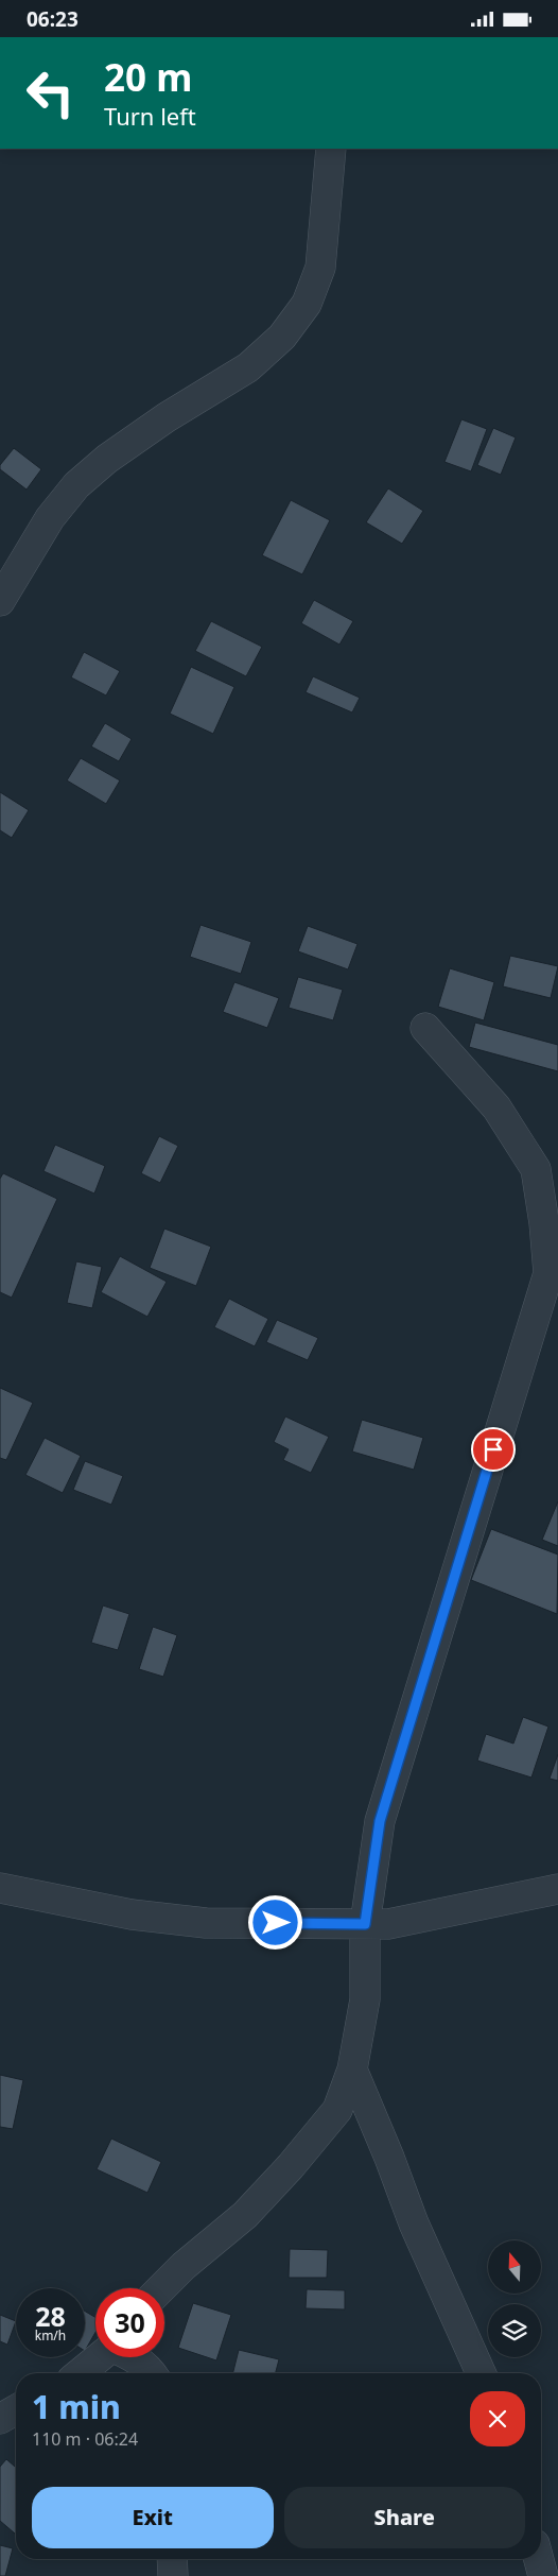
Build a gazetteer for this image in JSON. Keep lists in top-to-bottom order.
{
  "north": "top",
  "page": {
    "status": "06:23",
    "turn": ["20 m", "Turn left"],
    "speed": "28 km/h",
    "limit": "30",
    "heading": ["1 min", "110 m · 06:24"],
    "buttons": ["Exit", "Share"]
  }
}
